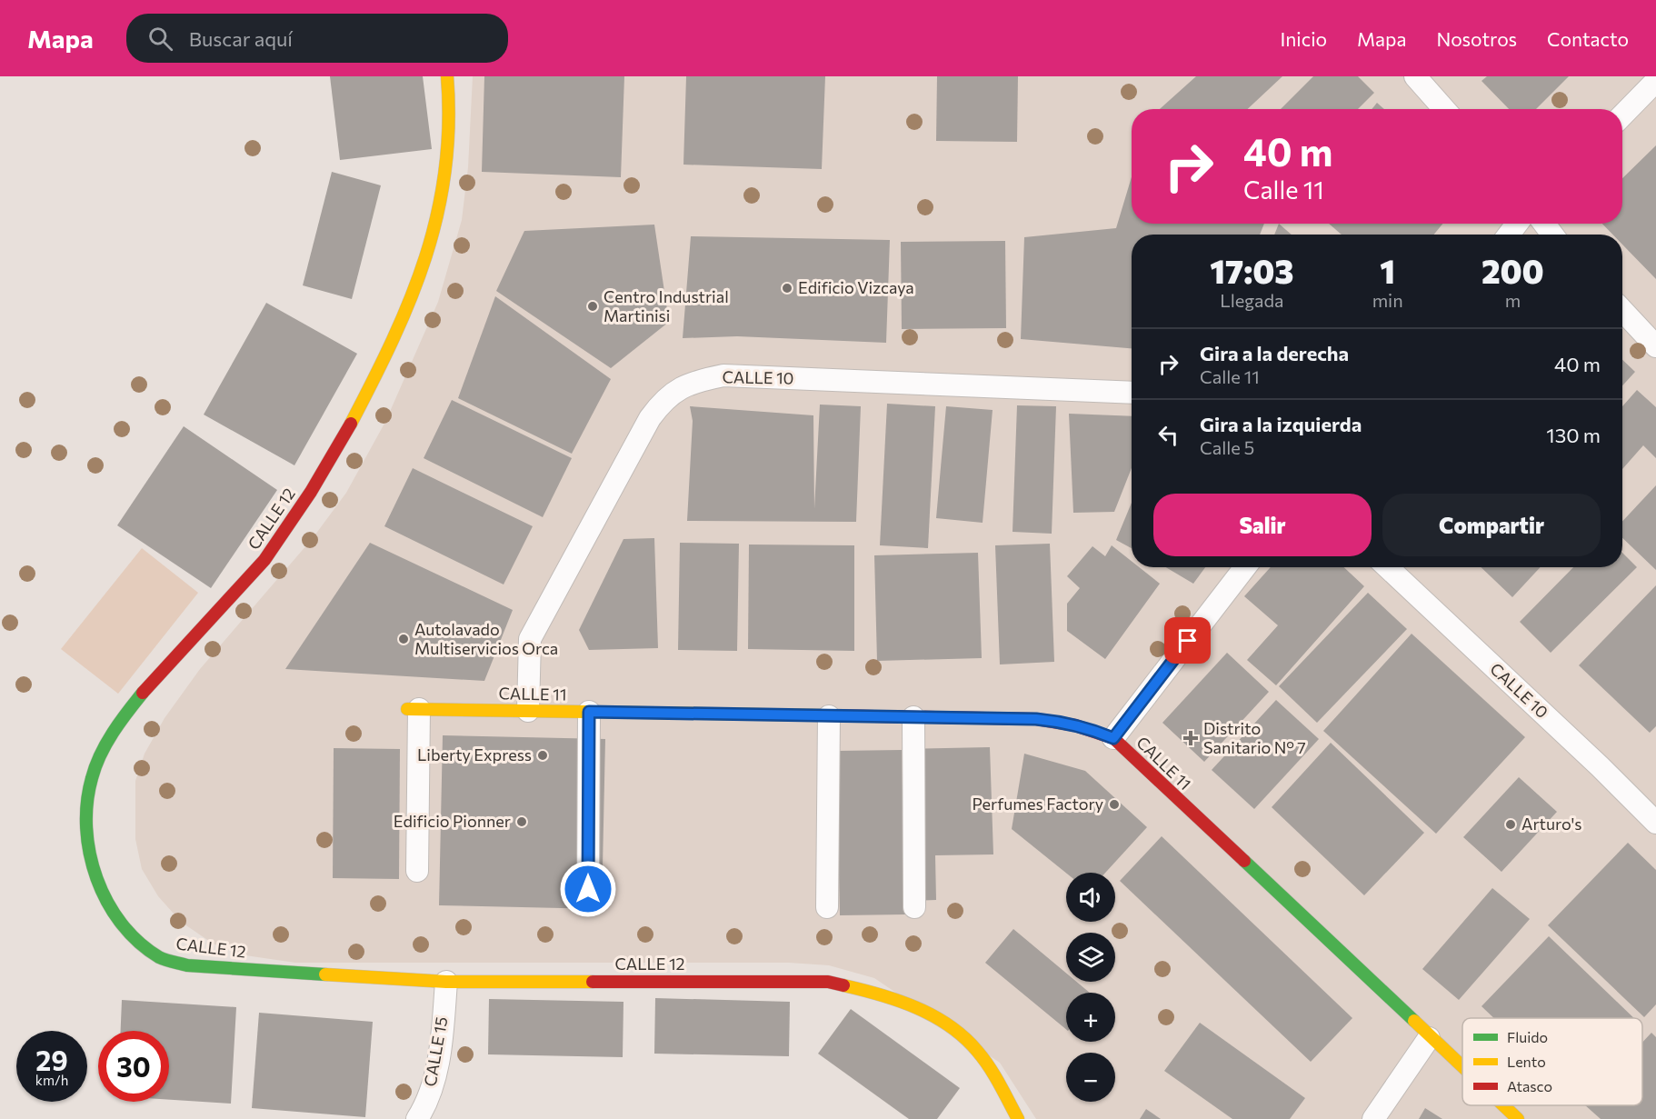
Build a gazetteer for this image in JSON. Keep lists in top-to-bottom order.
{
  "streets": {
    "street": [
      "CALLE 10",
      "CALLE 12",
      "CALLE 11",
      "CALLE 15"
    ]
  },
  "crossings": [
    ["CALLE 10", "CALLE 11"],
    ["CALLE 12", "CALLE 15"]
  ],
  "places": {
    "other": [
      "Edificio Vizcaya",
      "Centro Industrial Martinisi",
      "Autolavado Multiservicios Orca",
      "Liberty Express",
      "Perfumes Factory",
      "Edificio Pionner",
      "Arturo's"
    ],
    "health": ["Distrito Sanitario N° 7"]
  },
  "legend": ["Fluido", "Lento", "Atasco"],
  "page": {
    "header": "Mapa",
    "search": "Buscar aquí",
    "nav": [
      "Inicio",
      "Mapa",
      "Nosotros",
      "Contacto"
    ],
    "turn": ["40 m", "Calle 11"],
    "eta": [
      "17:03",
      "Llegada",
      "1",
      "min",
      "200",
      "m"
    ],
    "list": [
      {
        "name": "Gira a la derecha",
        "note": "Calle 11",
        "value": "40 m"
      },
      {
        "name": "Gira a la izquierda",
        "note": "Calle 5",
        "value": "130 m"
      }
    ],
    "buttons": ["Salir", "Compartir"],
    "map_buttons": ["+", "−"],
    "speed": "29 km/h",
    "limit": "30"
  }
}
